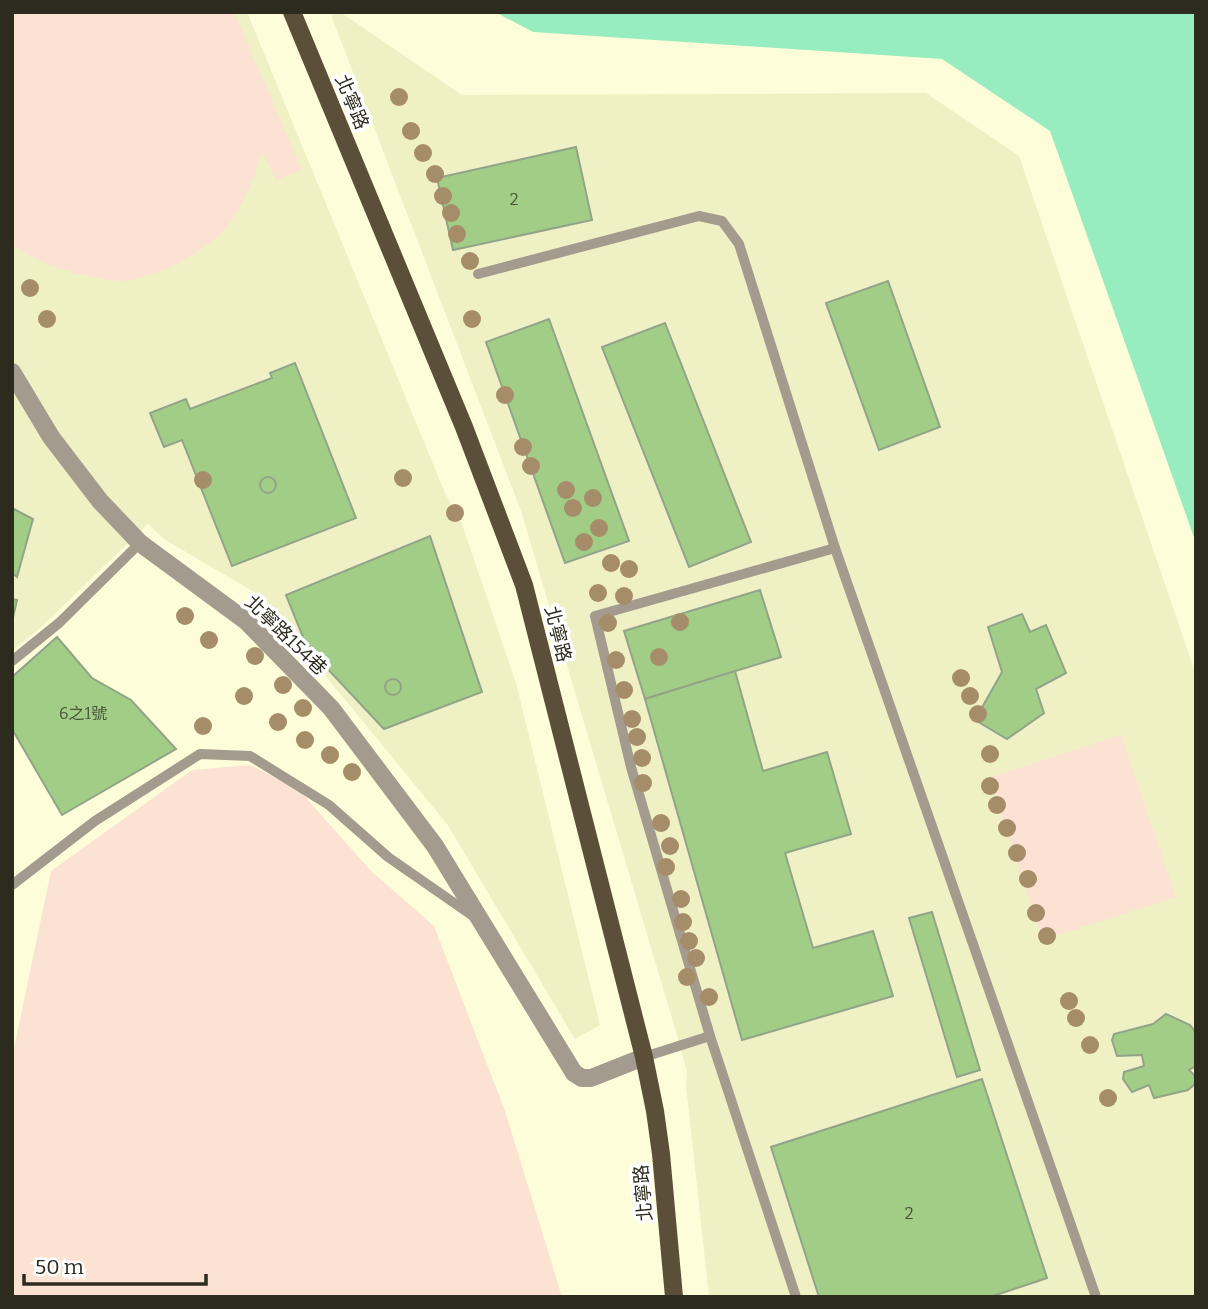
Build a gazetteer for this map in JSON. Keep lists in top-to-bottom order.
{
  "streets": {
    "main road": ["北寧路"],
    "street": ["北寧路154巷"]
  },
  "crossings": [
    ["北寧路", "北寧路154巷"]
  ],
  "house_numbers": ["2", "6之1號", "2"],
  "scale_bar": "50 m"
}
